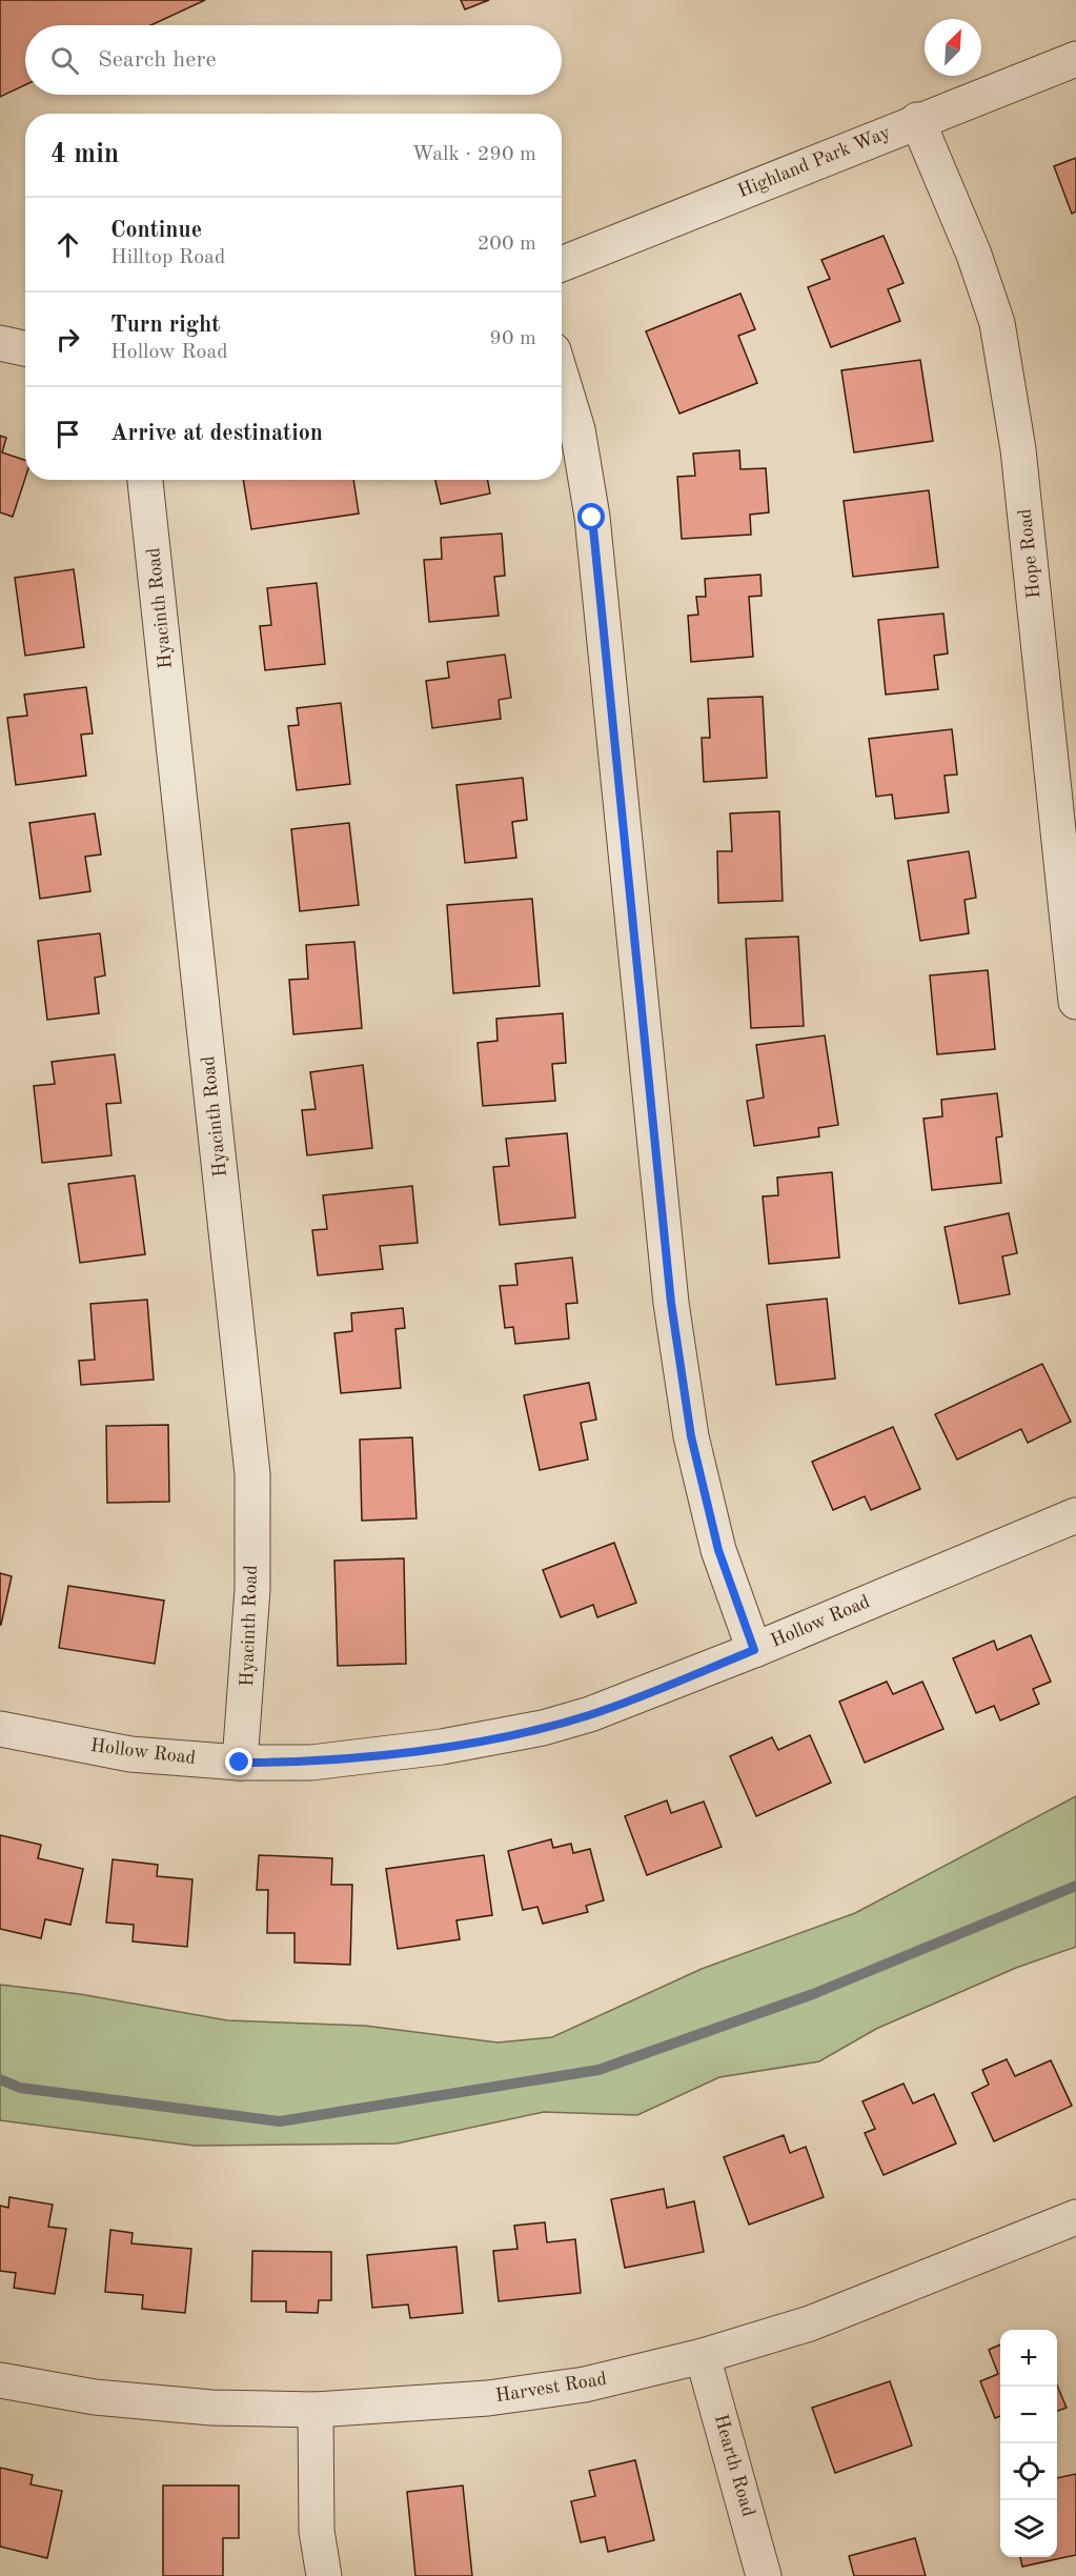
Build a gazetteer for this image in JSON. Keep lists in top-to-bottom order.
{
  "streets": {
    "street": [
      "Highland Park Way",
      "Hope Road",
      "Hyacinth Road",
      "Hollow Road",
      "Harvest Road",
      "Hearth Road"
    ]
  },
  "crossings": [
    ["Highland Park Way", "Hope Road"],
    ["Hyacinth Road", "Hollow Road"],
    ["Harvest Road", "Hearth Road"]
  ],
  "north": "top right",
  "page": {
    "search": "Search here",
    "heading": ["4 min", "Walk · 290 m"],
    "list": [
      ["Continue", "Hilltop Road", "200 m"],
      ["Turn right", "Hollow Road", "90 m"],
      "Arrive at destination"
    ],
    "map_buttons": ["+", "−"]
  }
}
